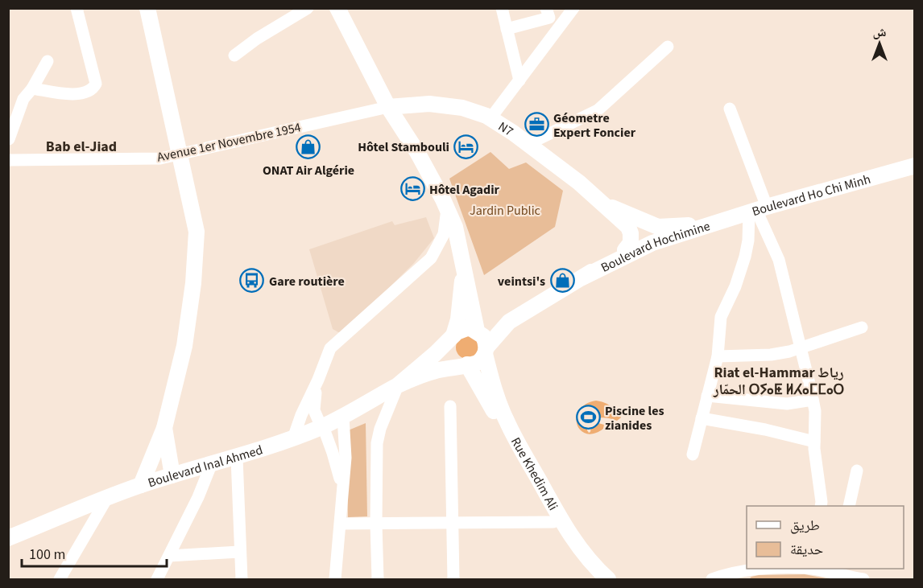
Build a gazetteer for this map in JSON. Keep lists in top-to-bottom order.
{
  "streets": {
    "main road": [
      "N7",
      "Boulevard Ho Chi Minh",
      "Boulevard Hochimine",
      "Boulevard Inal Ahmed",
      "Rue Khedim Ali"
    ],
    "street": ["Avenue 1er Novembre 1954"]
  },
  "crossings": [
    ["N7", "Avenue 1er Novembre 1954"],
    ["Boulevard Ho Chi Minh", "Boulevard Hochimine"],
    ["Boulevard Hochimine", "Rue Khedim Ali"]
  ],
  "districts": ["Bab el-Jiad", "Riat el-Hammar رياط الحمّار ⵔⵢⴰⵟ ⵍⵃⴰⵎⵎⴰⵔ"],
  "parks": ["Jardin Public"],
  "places": {
    "office": ["Géometre Expert Foncier"],
    "hotel": ["Hôtel Stambouli", "Hôtel Agadir"],
    "shop": ["ONAT Air Algérie", "veintsi's"],
    "bus stop": ["Gare routière"],
    "sports": ["Piscine les zianides"]
  },
  "legend": ["طريق", "حديقة"],
  "scale_bar": "100 m",
  "north": "top"
}
